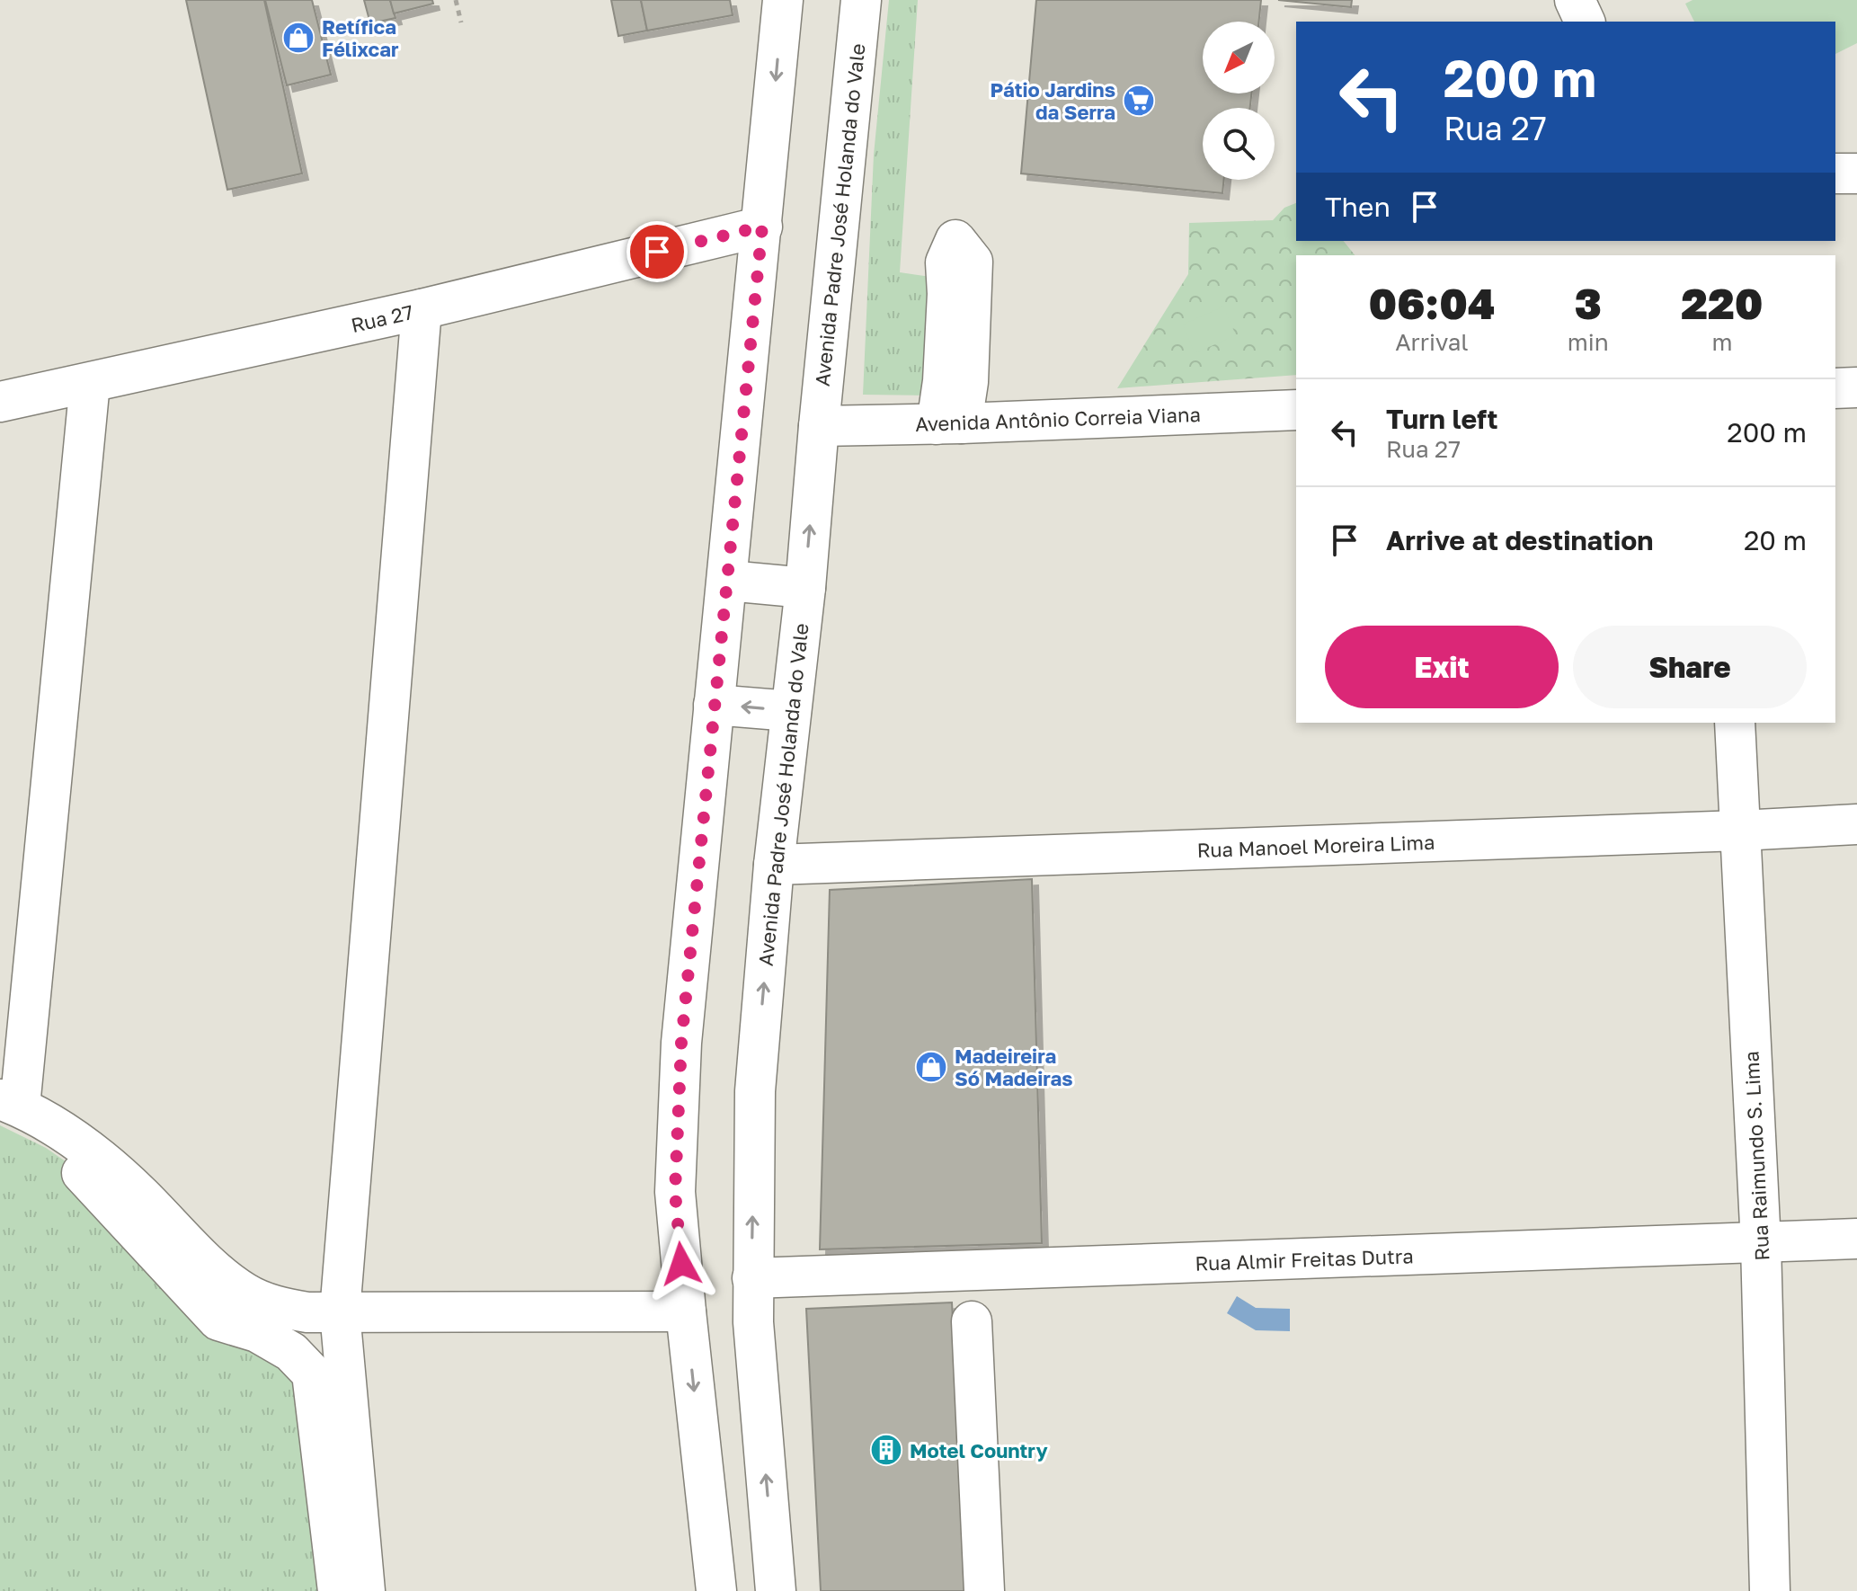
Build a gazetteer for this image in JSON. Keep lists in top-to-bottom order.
{
  "streets": {
    "street": [
      "Avenida Padre José Holanda do Vale",
      "Rua 27",
      "Avenida Antônio Correia Viana",
      "Rua Manoel Moreira Lima",
      "Rua Raimundo S. Lima",
      "Rua Almir Freitas Dutra"
    ]
  },
  "crossings": [
    ["Avenida Padre José Holanda do Vale", "Avenida Antônio Correia Viana"],
    ["Avenida Padre José Holanda do Vale", "Rua Manoel Moreira Lima"],
    ["Avenida Padre José Holanda do Vale", "Rua Almir Freitas Dutra"],
    ["Rua Manoel Moreira Lima", "Rua Raimundo S. Lima"],
    ["Rua Raimundo S. Lima", "Rua Almir Freitas Dutra"]
  ],
  "places": {
    "shop": ["Retífica Félixcar", "Madeireira Só Madeiras"],
    "supermarket": ["Pátio Jardins da Serra"],
    "building": ["Motel Country"]
  },
  "north": "bottom left",
  "page": {
    "turn": ["200 m", "Rua 27"],
    "then": "Then",
    "eta": [
      "06:04",
      "Arrival",
      "3",
      "min",
      "220",
      "m"
    ],
    "list": [
      {
        "name": "Turn left",
        "note": "Rua 27",
        "value": "200 m"
      },
      {
        "name": "Arrive at destination",
        "value": "20 m"
      }
    ],
    "buttons": ["Exit", "Share"]
  }
}
